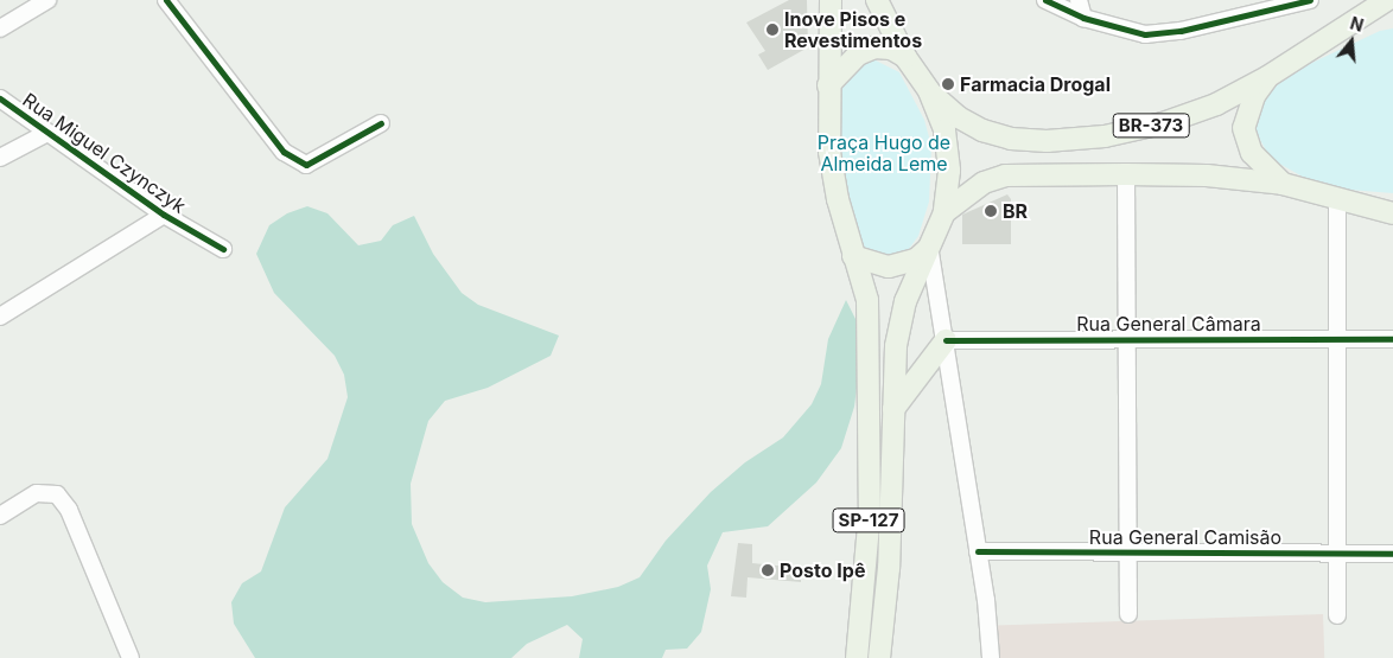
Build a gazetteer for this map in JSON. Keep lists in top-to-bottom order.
{
  "streets": {
    "main road": ["BR-373", "SP-127"],
    "street": ["Rua Miguel Czynczyk", "Rua General Câmara", "Rua General Camisão"]
  },
  "crossings": [
    ["BR-373", "SP-127"]
  ],
  "parks": ["Praça Hugo de Almeida Leme"],
  "places": [
    "Inove Pisos e Revestimentos",
    "Farmacia Drogal",
    "BR",
    "Posto Ipê"
  ],
  "north": "top"
}
